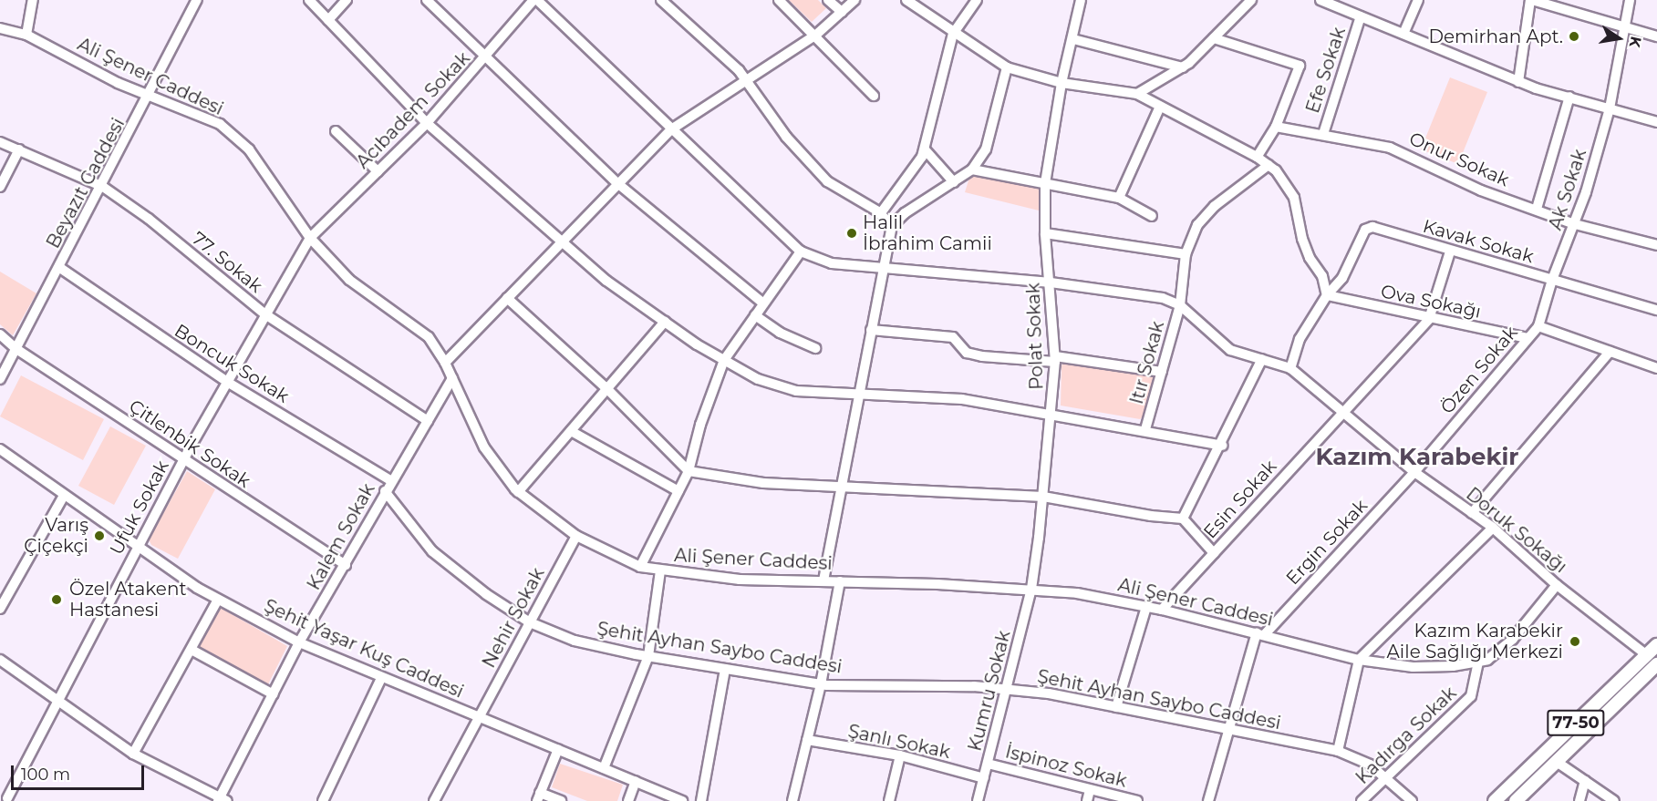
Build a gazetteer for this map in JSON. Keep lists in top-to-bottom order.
{
  "streets": {
    "main road": ["77-50"],
    "street": [
      "Efe Sokak",
      "Ali Şener Caddesi",
      "Acıbadem Sokak",
      "Onur Sokak",
      "Beyazıt Caddesi",
      "Ak Sokak",
      "Kavak Sokak",
      "77. Sokak",
      "Ova Sokağı",
      "Polat Sokak",
      "Itır Sokak",
      "Boncuk Sokak",
      "Özen Sokak",
      "Çitlenbik Sokak",
      "Esin Sokak",
      "Ufuk Sokak",
      "Doruk Sokağı",
      "Kalem Sokak",
      "Ergin Sokak",
      "Nehir Sokak",
      "Şehit Ayhan Saybo Caddesi",
      "Şehit Yaşar Kuş Caddesi",
      "Kumru Sokak",
      "Kadırga Sokak",
      "Şanlı Sokak",
      "İspinoz Sokak"
    ]
  },
  "crossings": [
    ["Efe Sokak", "Onur Sokak"],
    ["Ali Şener Caddesi", "Acıbadem Sokak"],
    ["Ali Şener Caddesi", "Beyazıt Caddesi"],
    ["Ali Şener Caddesi", "Polat Sokak"],
    ["Ali Şener Caddesi", "Esin Sokak"],
    ["Ali Şener Caddesi", "Ufuk Sokak"],
    ["Ali Şener Caddesi", "Doruk Sokağı"],
    ["Ali Şener Caddesi", "Kalem Sokak"],
    ["Ali Şener Caddesi", "Ergin Sokak"],
    ["Ali Şener Caddesi", "Nehir Sokak"],
    ["Ali Şener Caddesi", "Kumru Sokak"],
    ["Ali Şener Caddesi", "Kadırga Sokak"],
    ["Acıbadem Sokak", "Ufuk Sokak"],
    ["Onur Sokak", "Ak Sokak"],
    ["Beyazıt Caddesi", "77. Sokak"],
    ["Beyazıt Caddesi", "Boncuk Sokak"],
    ["Beyazıt Caddesi", "Çitlenbik Sokak"],
    ["Ak Sokak", "Kavak Sokak"],
    ["Ak Sokak", "Özen Sokak"],
    ["Kavak Sokak", "Ova Sokağı"],
    ["Kavak Sokak", "Özen Sokak"],
    ["Kavak Sokak", "Doruk Sokağı"],
    ["77. Sokak", "Ufuk Sokak"],
    ["77. Sokak", "Kalem Sokak"],
    ["Ova Sokağı", "Özen Sokak"],
    ["Ova Sokağı", "Esin Sokak"],
    ["Polat Sokak", "Kumru Sokak"],
    ["Boncuk Sokak", "Ufuk Sokak"],
    ["Boncuk Sokak", "Kalem Sokak"],
    ["Özen Sokak", "Doruk Sokağı"],
    ["Özen Sokak", "Ergin Sokak"],
    ["Çitlenbik Sokak", "Ufuk Sokak"],
    ["Çitlenbik Sokak", "Kalem Sokak"],
    ["Esin Sokak", "Doruk Sokağı"],
    ["Ufuk Sokak", "Şehit Yaşar Kuş Caddesi"],
    ["Doruk Sokağı", "Ergin Sokak"],
    ["Doruk Sokağı", "77-50"],
    ["Kalem Sokak", "Şehit Ayhan Saybo Caddesi"],
    ["Kalem Sokak", "Şehit Yaşar Kuş Caddesi"],
    ["Nehir Sokak", "Şehit Ayhan Saybo Caddesi"],
    ["Nehir Sokak", "Şehit Yaşar Kuş Caddesi"],
    ["Şehit Ayhan Saybo Caddesi", "Kumru Sokak"],
    ["Şehit Ayhan Saybo Caddesi", "Kadırga Sokak"],
    ["Kumru Sokak", "Şanlı Sokak"],
    ["Kumru Sokak", "İspinoz Sokak"]
  ],
  "districts": ["Kazım Karabekir"],
  "places": [
    "Demirhan Apt.",
    "Halil İbrahim Camii",
    "Varış Çiçekçi",
    "Özel Atakent Hastanesi",
    "Kazım Karabekir Aile Sağlığı Merkezi"
  ],
  "scale_bar": "100 m",
  "north": "right"
}
